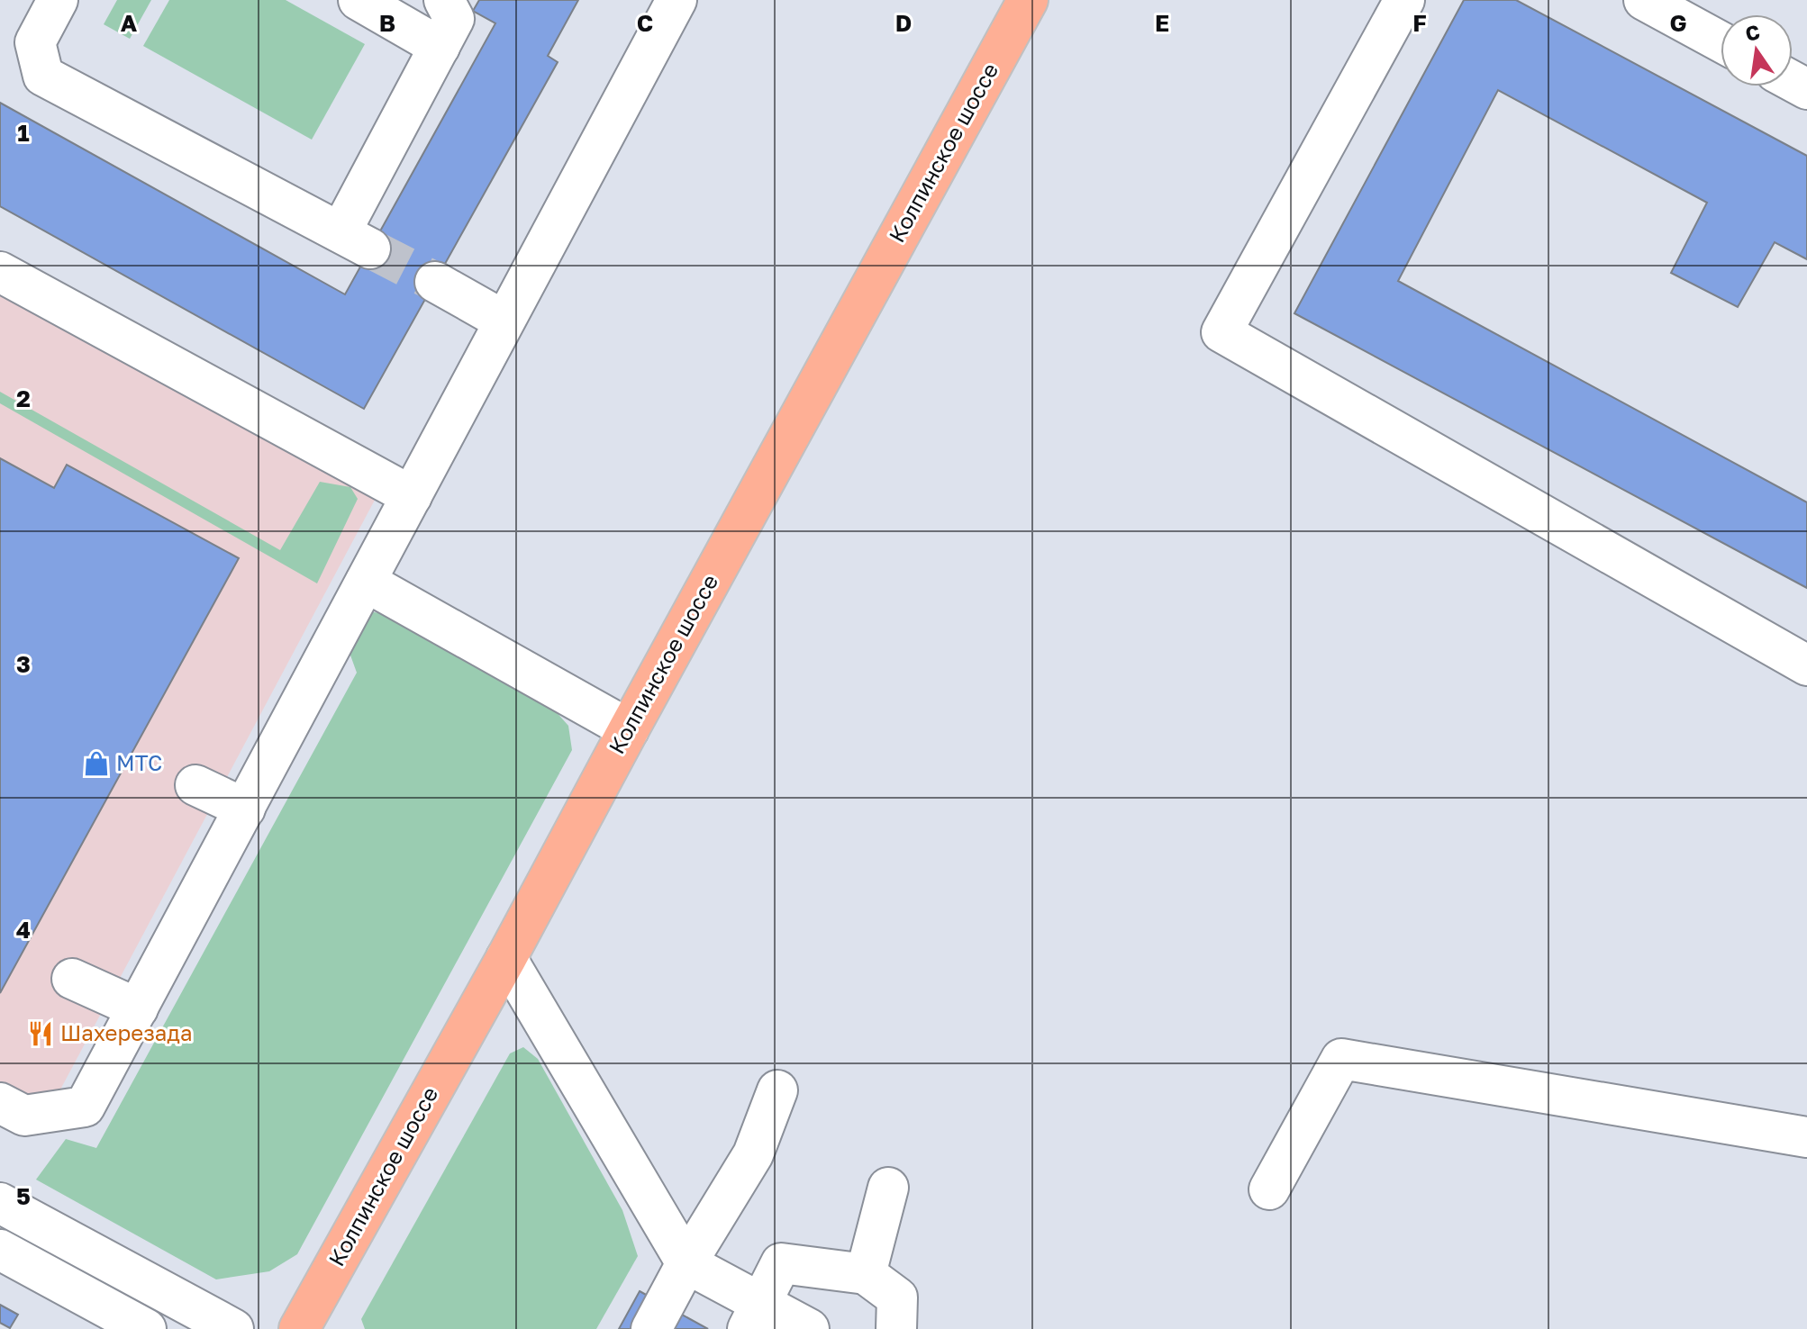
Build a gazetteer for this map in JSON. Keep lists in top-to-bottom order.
{
  "streets": {
    "main road": ["Колпинское шоссе"]
  },
  "places": {
    "shop": ["МТС"],
    "restaurant": ["Шахерезада"]
  },
  "north": "top",
  "grid": {
    "columns": [
      "A",
      "B",
      "C",
      "D",
      "E",
      "F",
      "G"
    ],
    "rows": [
      "1",
      "2",
      "3",
      "4",
      "5"
    ]
  }
}
